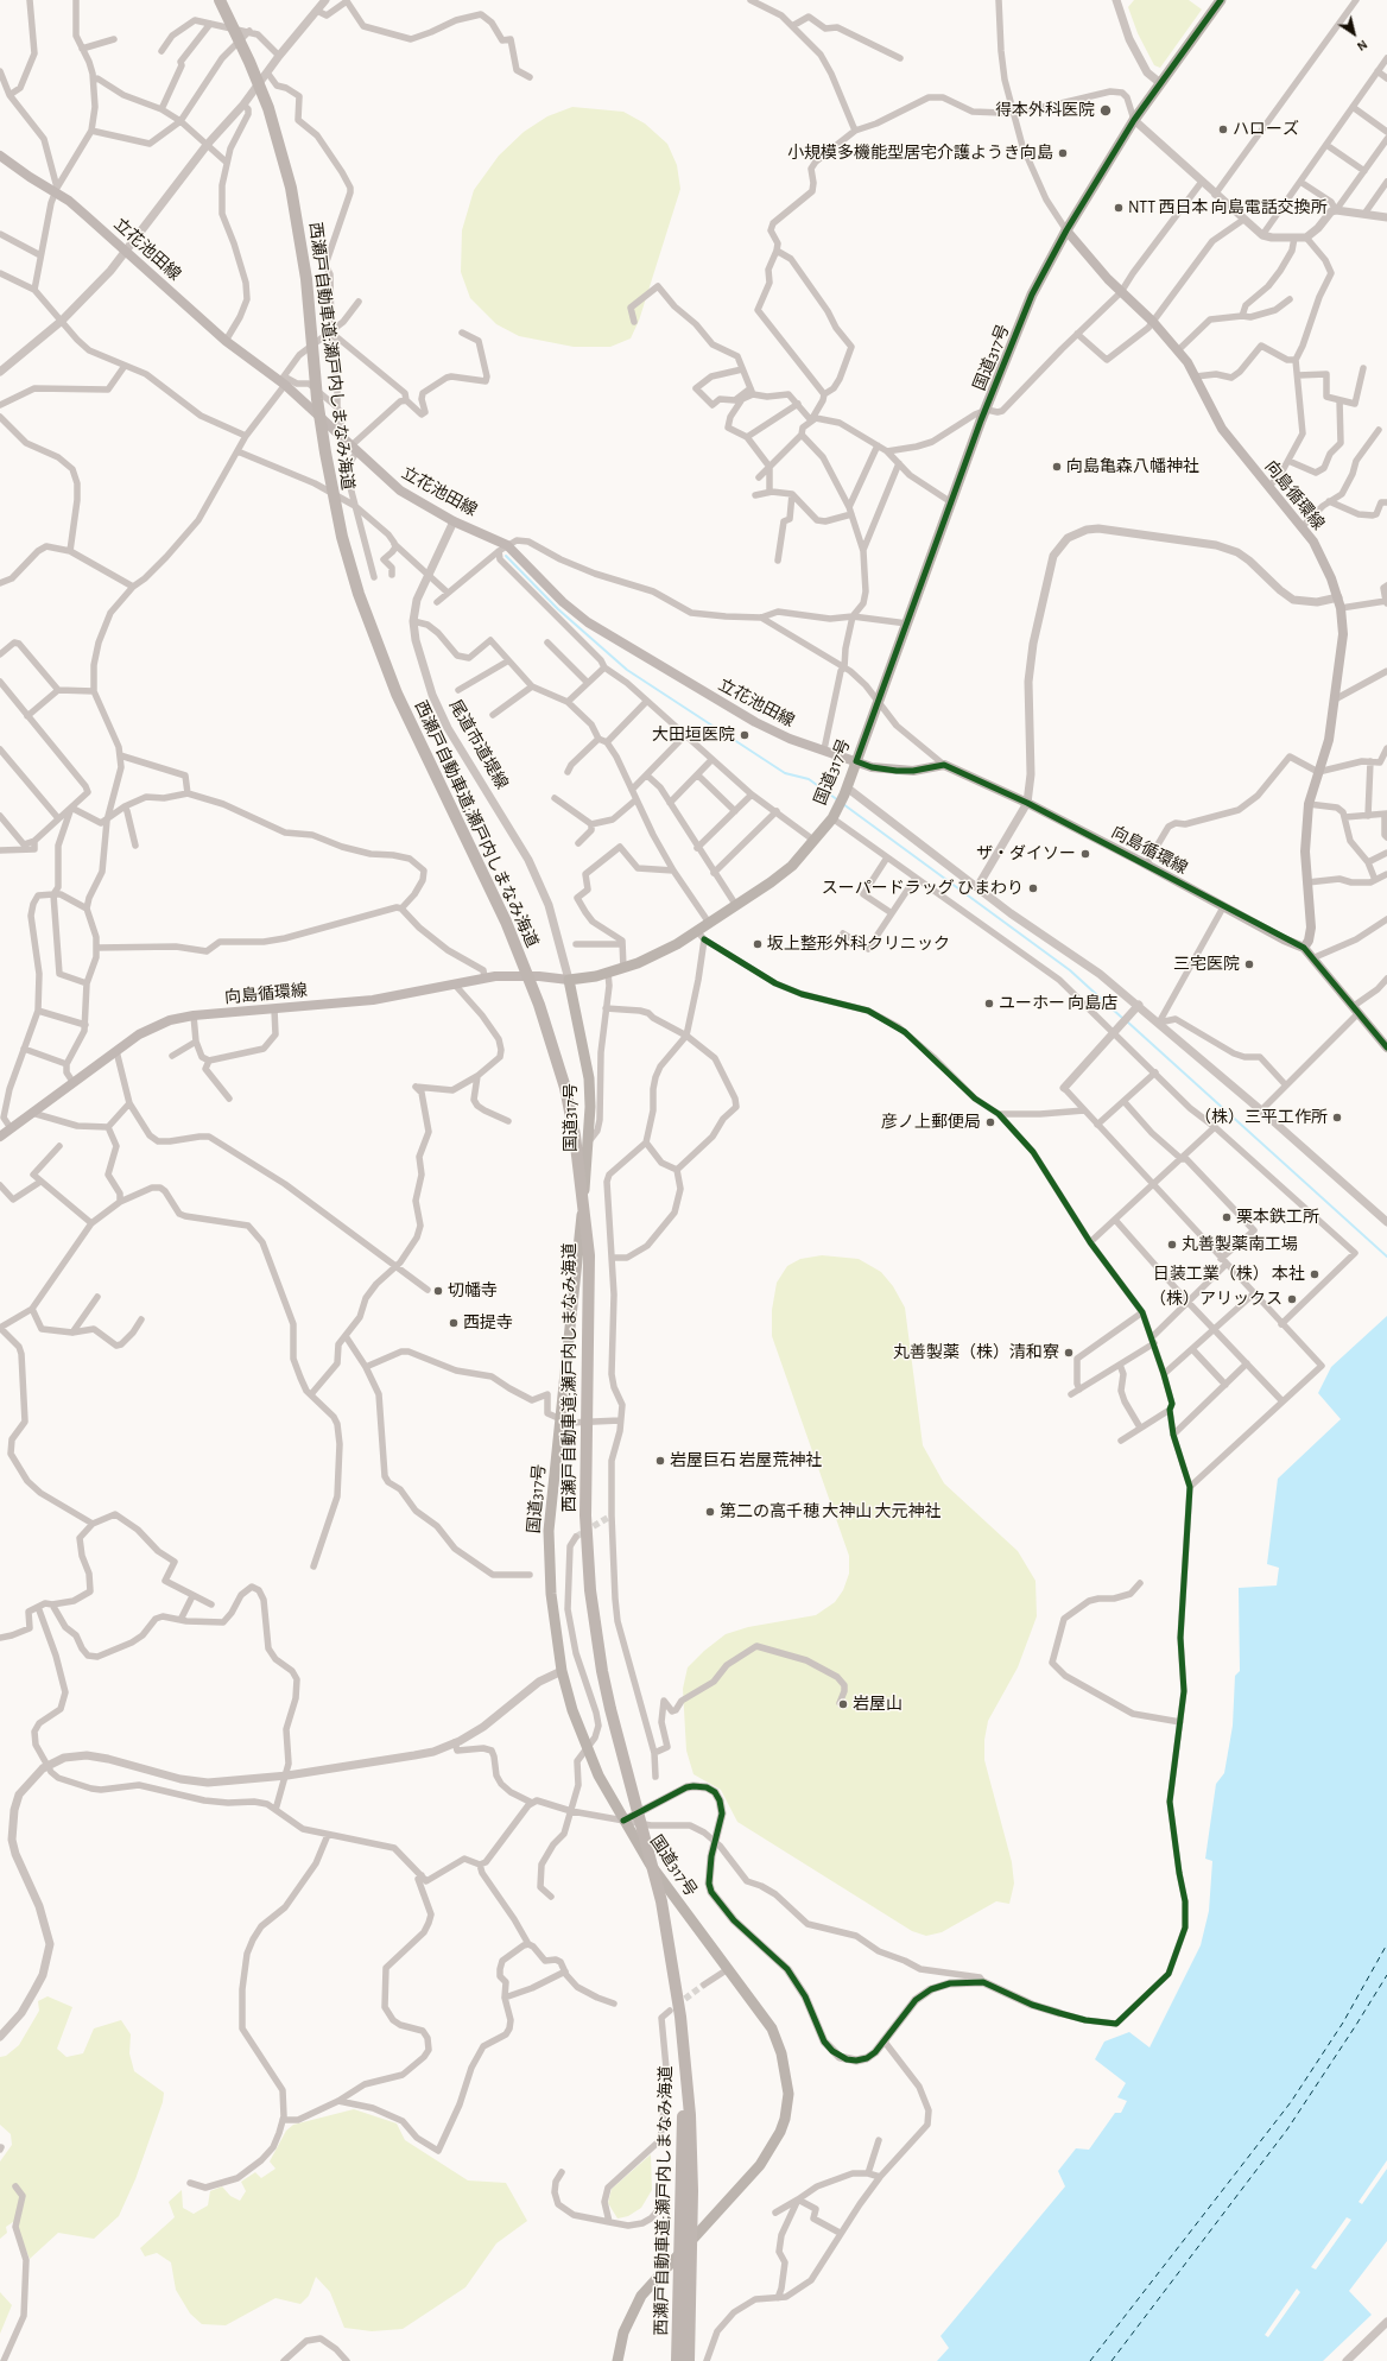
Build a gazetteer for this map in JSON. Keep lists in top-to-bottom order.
{
  "streets": {
    "highway": ["西瀬戸自動車道;瀬戸内しまなみ海道", "国道317号"],
    "main road": ["立花池田線", "向島循環線"],
    "street": ["尾道市道堤線"]
  },
  "crossings": [
    ["立花池田線", "国道317号"],
    ["立花池田線", "尾道市道堤線"],
    ["国道317号", "向島循環線"],
    ["国道317号", "尾道市道堤線"],
    ["向島循環線", "尾道市道堤線"]
  ],
  "places": [
    "得本外科医院",
    "ハローズ",
    "小規模多機能型居宅介護ようき向島",
    "NTT 西日本 向島電話交換所",
    "向島亀森八幡神社",
    "大田垣医院",
    "ザ・ダイソー",
    "スーパードラッグ ひまわり",
    "坂上整形外科クリニック",
    "三宅医院",
    "ユーホー 向島店",
    "（株）三平工作所",
    "彦ノ上郵便局",
    "栗本鉄工所",
    "丸善製薬南工場",
    "日装工業（株） 本社",
    "切幡寺",
    "（株）アリックス",
    "西提寺",
    "丸善製薬（株）清和寮",
    "岩屋巨石 岩屋荒神社",
    "第二の高千穂 大神山 大元神社",
    "岩屋山"
  ],
  "north": "bottom right"
}
